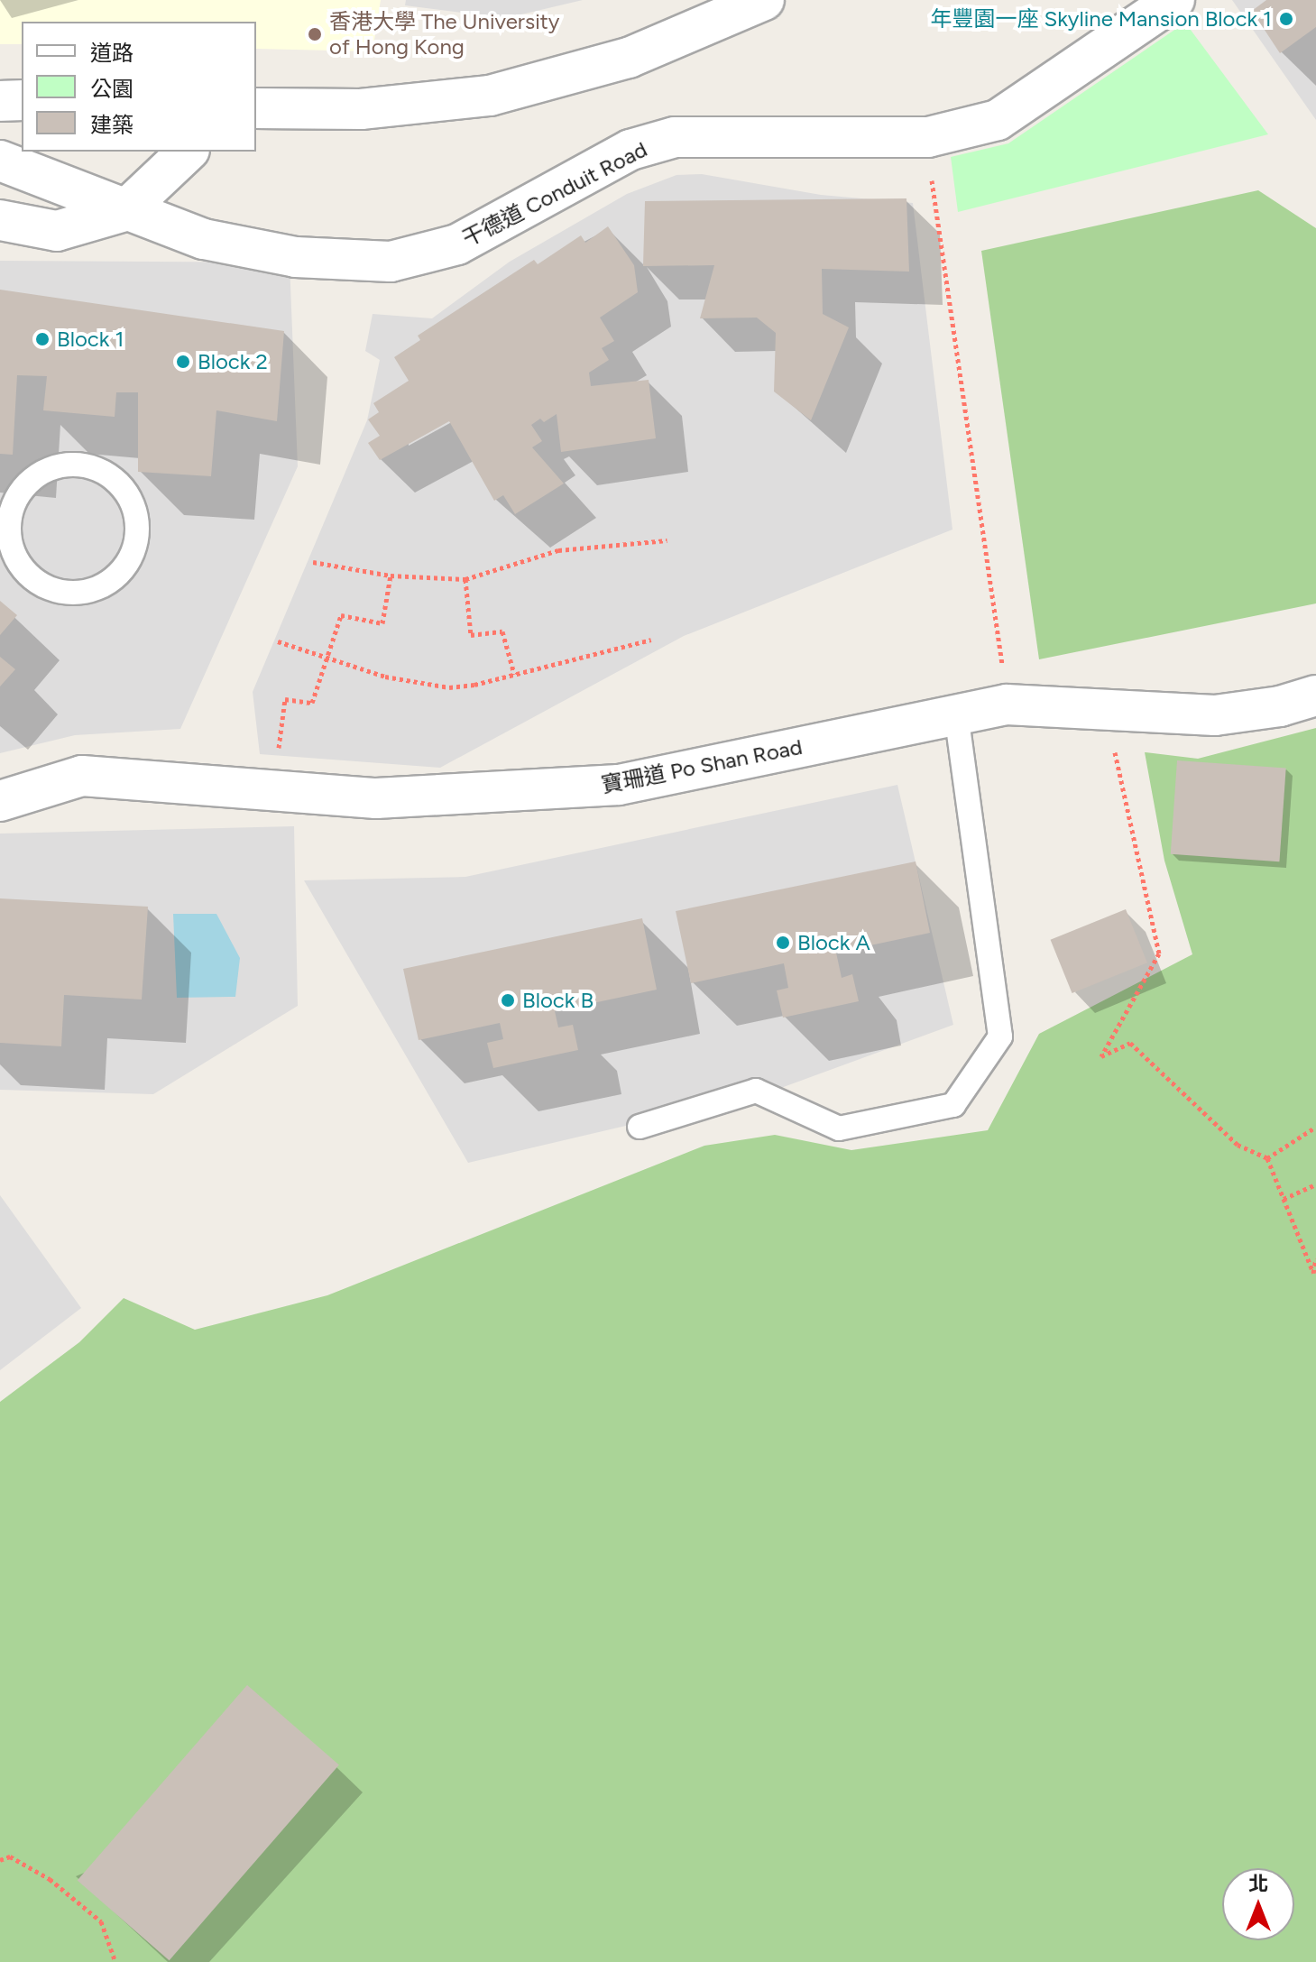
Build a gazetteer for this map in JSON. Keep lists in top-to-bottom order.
{
  "streets": {
    "street": ["干德道 Conduit Road", "寶珊道 Po Shan Road"]
  },
  "places": [
    "年豐園一座 Skyline Mansion Block 1",
    "香港大學 The University of Hong Kong",
    "Block 1",
    "Block 2",
    "Block A",
    "Block B"
  ],
  "legend": ["道路", "公園", "建築"],
  "north": "top"
}
